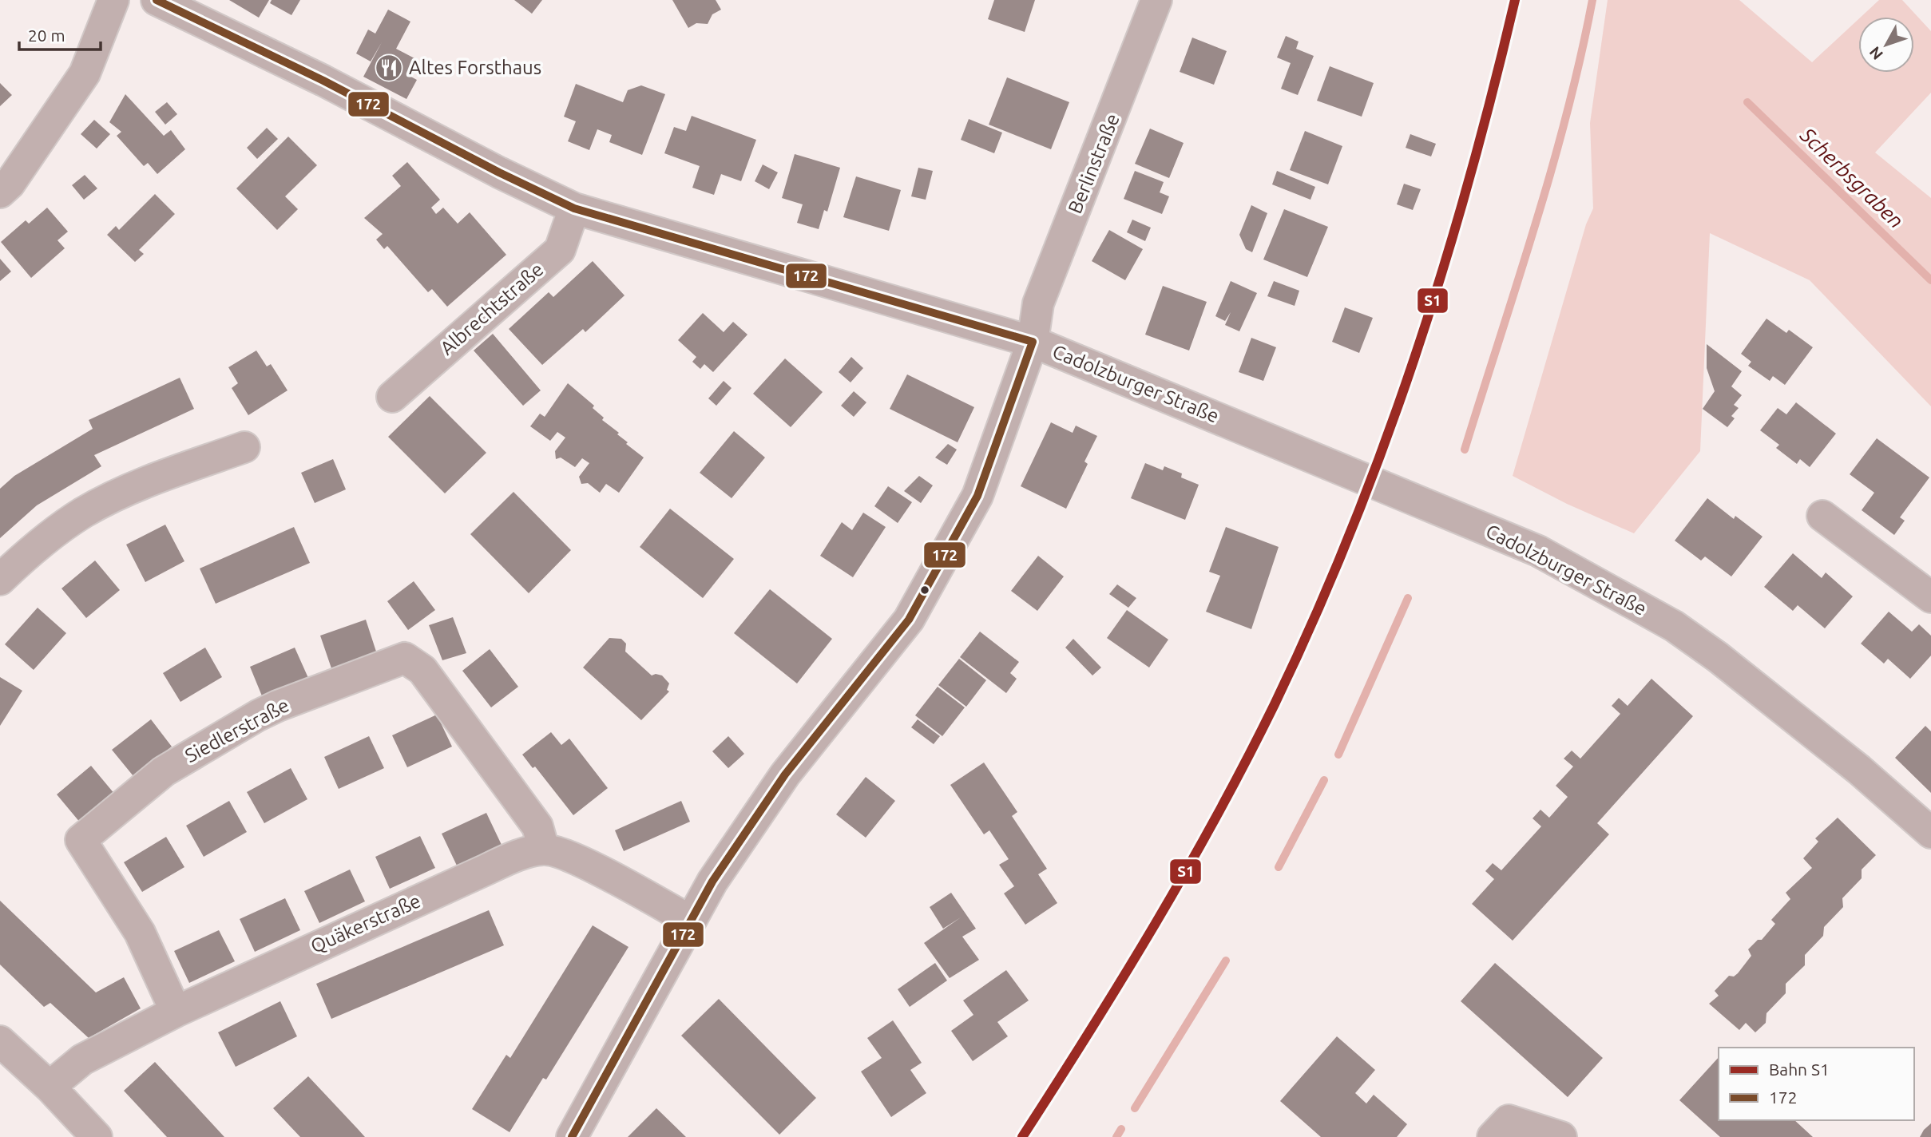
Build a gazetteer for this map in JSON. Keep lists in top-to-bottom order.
{
  "streets": {
    "street": [
      "Berlinstraße",
      "Albrechtstraße",
      "Cadolzburger Straße",
      "Siedlerstraße",
      "Quäkerstraße"
    ]
  },
  "crossings": [
    ["Berlinstraße", "Cadolzburger Straße"],
    ["Albrechtstraße", "Cadolzburger Straße"],
    ["Siedlerstraße", "Quäkerstraße"]
  ],
  "water": ["Scherbsgraben"],
  "places": {
    "restaurant": ["Altes Forsthaus"]
  },
  "lines": ["rail line S1", "transit line 172"],
  "legend": ["Bahn S1", "172"],
  "scale_bar": "20 m",
  "north": "bottom left"
}
